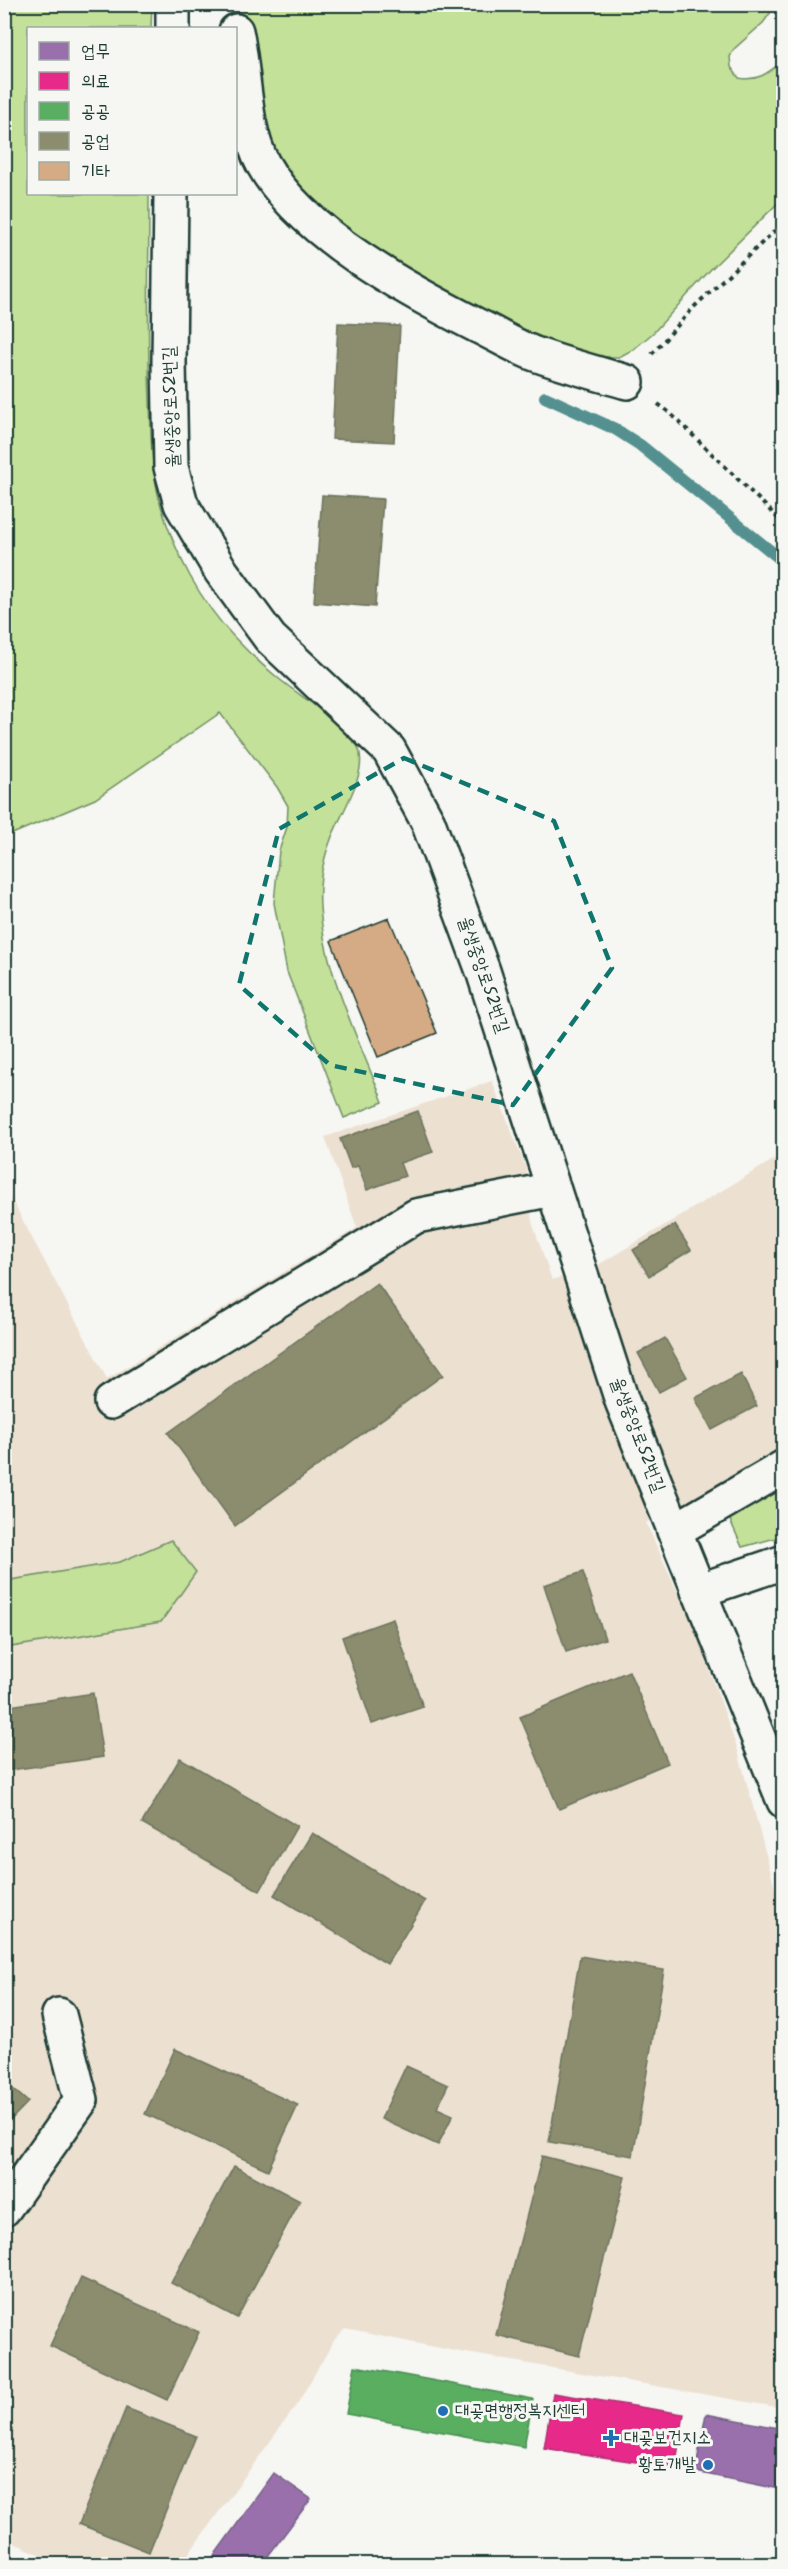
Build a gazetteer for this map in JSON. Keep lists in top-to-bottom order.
{
  "streets": {
    "street": ["율생중앙로52번길"]
  },
  "places": {
    "other": ["대곶면행정복지센터", "황토개발"],
    "health": ["대곶보건지소"]
  },
  "legend": [
    "업무",
    "의료",
    "공공",
    "공업",
    "기타"
  ]
}
